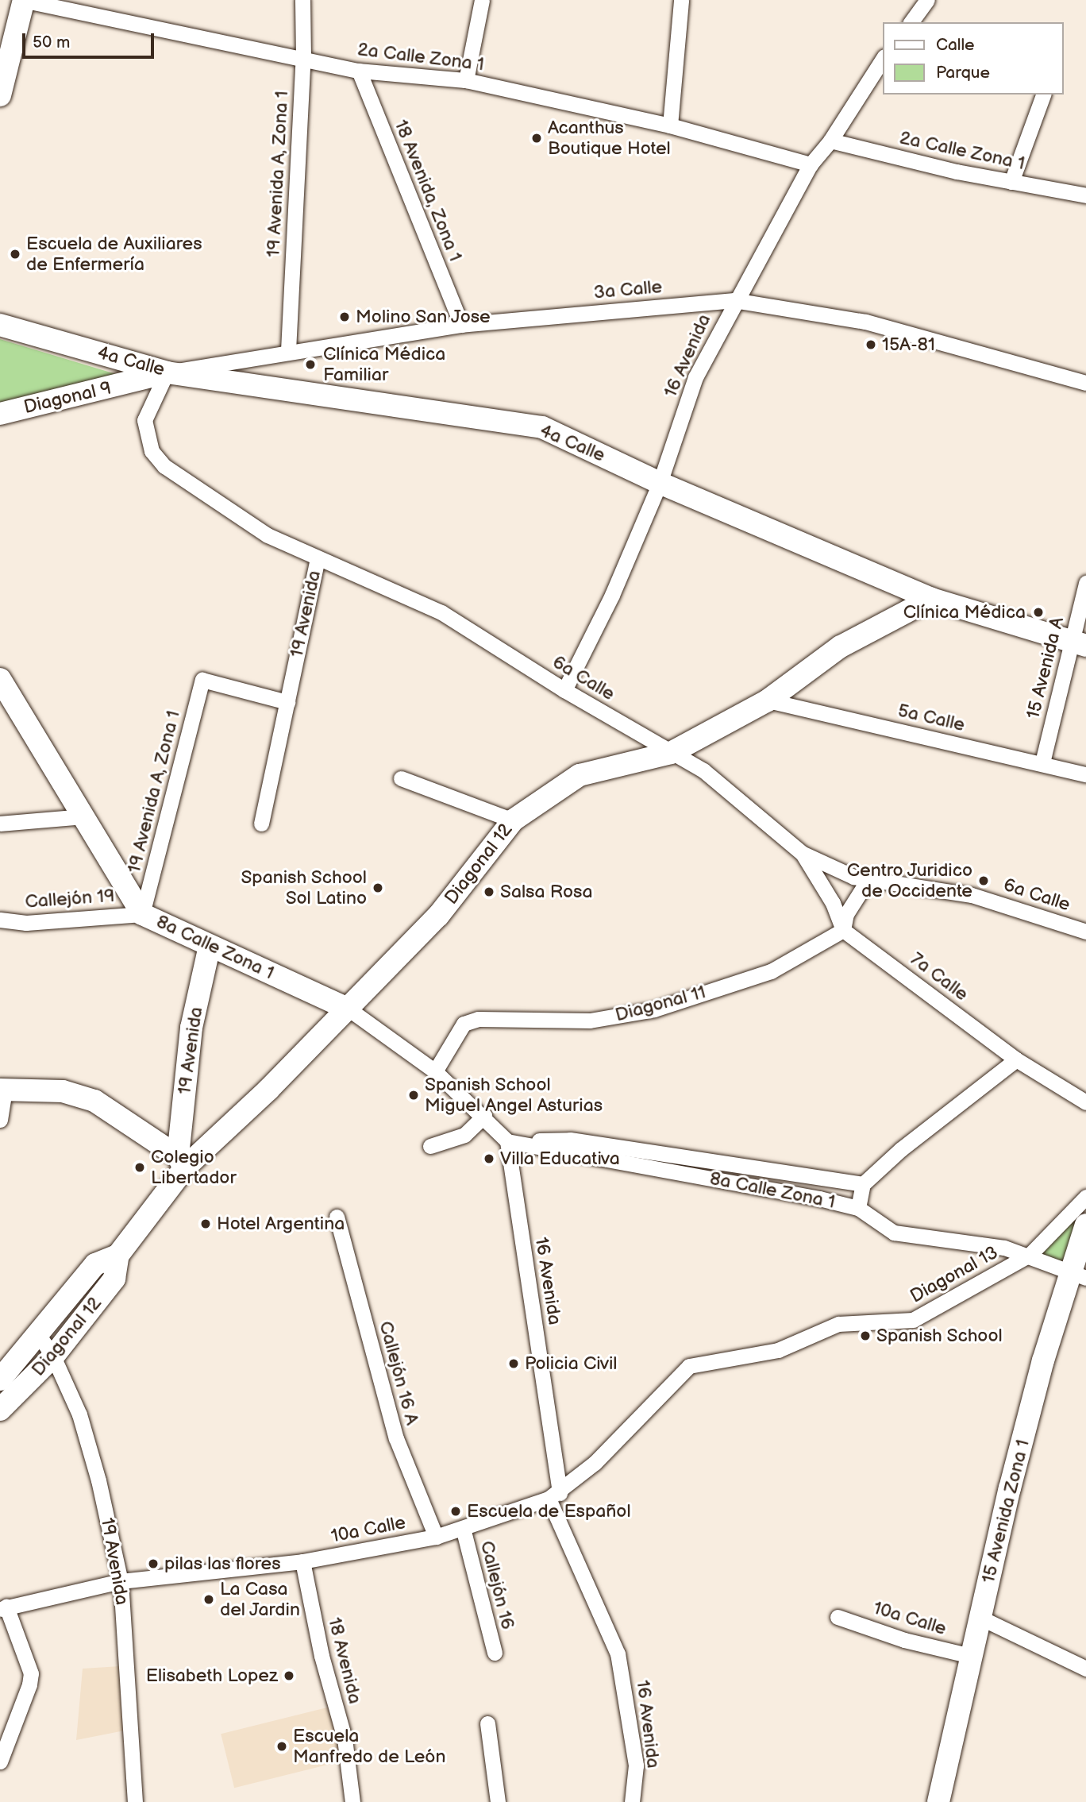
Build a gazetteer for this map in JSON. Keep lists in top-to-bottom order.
{
  "streets": {
    "main road": [
      "4a Calle",
      "Diagonal 9",
      "19 Avenida",
      "Diagonal 12",
      "8a Calle Zona 1",
      "15 Avenida Zona 1"
    ],
    "street": [
      "2a Calle Zona 1",
      "19 Avenida A, Zona 1",
      "18 Avenida, Zona 1",
      "3a Calle",
      "16 Avenida",
      "15 Avenida A",
      "6a Calle",
      "5a Calle",
      "Callejón 19",
      "7a Calle",
      "Diagonal 11",
      "Diagonal 13",
      "Callejón 16 A",
      "10a Calle",
      "Callejón 16",
      "18 Avenida"
    ]
  },
  "crossings": [
    ["2a Calle Zona 1", "19 Avenida A, Zona 1"],
    ["2a Calle Zona 1", "18 Avenida, Zona 1"],
    ["2a Calle Zona 1", "16 Avenida"],
    ["19 Avenida A, Zona 1", "3a Calle"],
    ["19 Avenida A, Zona 1", "19 Avenida"],
    ["19 Avenida A, Zona 1", "Callejón 19"],
    ["19 Avenida A, Zona 1", "8a Calle Zona 1"],
    ["18 Avenida, Zona 1", "3a Calle"],
    ["3a Calle", "16 Avenida"],
    ["3a Calle", "4a Calle"],
    ["3a Calle", "Diagonal 9"],
    ["3a Calle", "6a Calle"],
    ["16 Avenida", "4a Calle"],
    ["16 Avenida", "6a Calle"],
    ["16 Avenida", "8a Calle Zona 1"],
    ["16 Avenida", "10a Calle"],
    ["4a Calle", "Diagonal 9"],
    ["4a Calle", "15 Avenida A"],
    ["4a Calle", "6a Calle"],
    ["4a Calle", "Diagonal 12"],
    ["Diagonal 9", "6a Calle"],
    ["19 Avenida", "6a Calle"],
    ["19 Avenida", "Diagonal 12"],
    ["19 Avenida", "8a Calle Zona 1"],
    ["19 Avenida", "10a Calle"],
    ["15 Avenida A", "5a Calle"],
    ["6a Calle", "Diagonal 12"],
    ["5a Calle", "Diagonal 12"],
    ["Diagonal 12", "8a Calle Zona 1"],
    ["Callejón 19", "8a Calle Zona 1"],
    ["8a Calle Zona 1", "Diagonal 11"],
    ["8a Calle Zona 1", "Diagonal 13"],
    ["8a Calle Zona 1", "15 Avenida Zona 1"],
    ["7a Calle", "Diagonal 11"],
    ["Diagonal 13", "10a Calle"],
    ["Callejón 16 A", "10a Calle"],
    ["15 Avenida Zona 1", "10a Calle"],
    ["10a Calle", "Callejón 16"],
    ["10a Calle", "18 Avenida"]
  ],
  "places": [
    "Acanthus Boutique Hotel",
    "Escuela de Auxiliares de Enfermería",
    "Molino San Jose",
    "15A-81",
    "Clínica Médica Familiar",
    "Clínica Médica",
    "Centro Juridico de Occidente",
    "Spanish School Sol Latino",
    "Salsa Rosa",
    "Spanish School Miguel Angel Asturias",
    "Villa Educativa",
    "Colegio Libertador",
    "Hotel Argentina",
    "Spanish School",
    "Policia Civil",
    "Escuela de Español",
    "pilas las flores",
    "La Casa del Jardin",
    "Elisabeth Lopez",
    "Escuela Manfredo de León"
  ],
  "legend": ["Calle", "Parque"],
  "scale_bar": "50 m"
}
